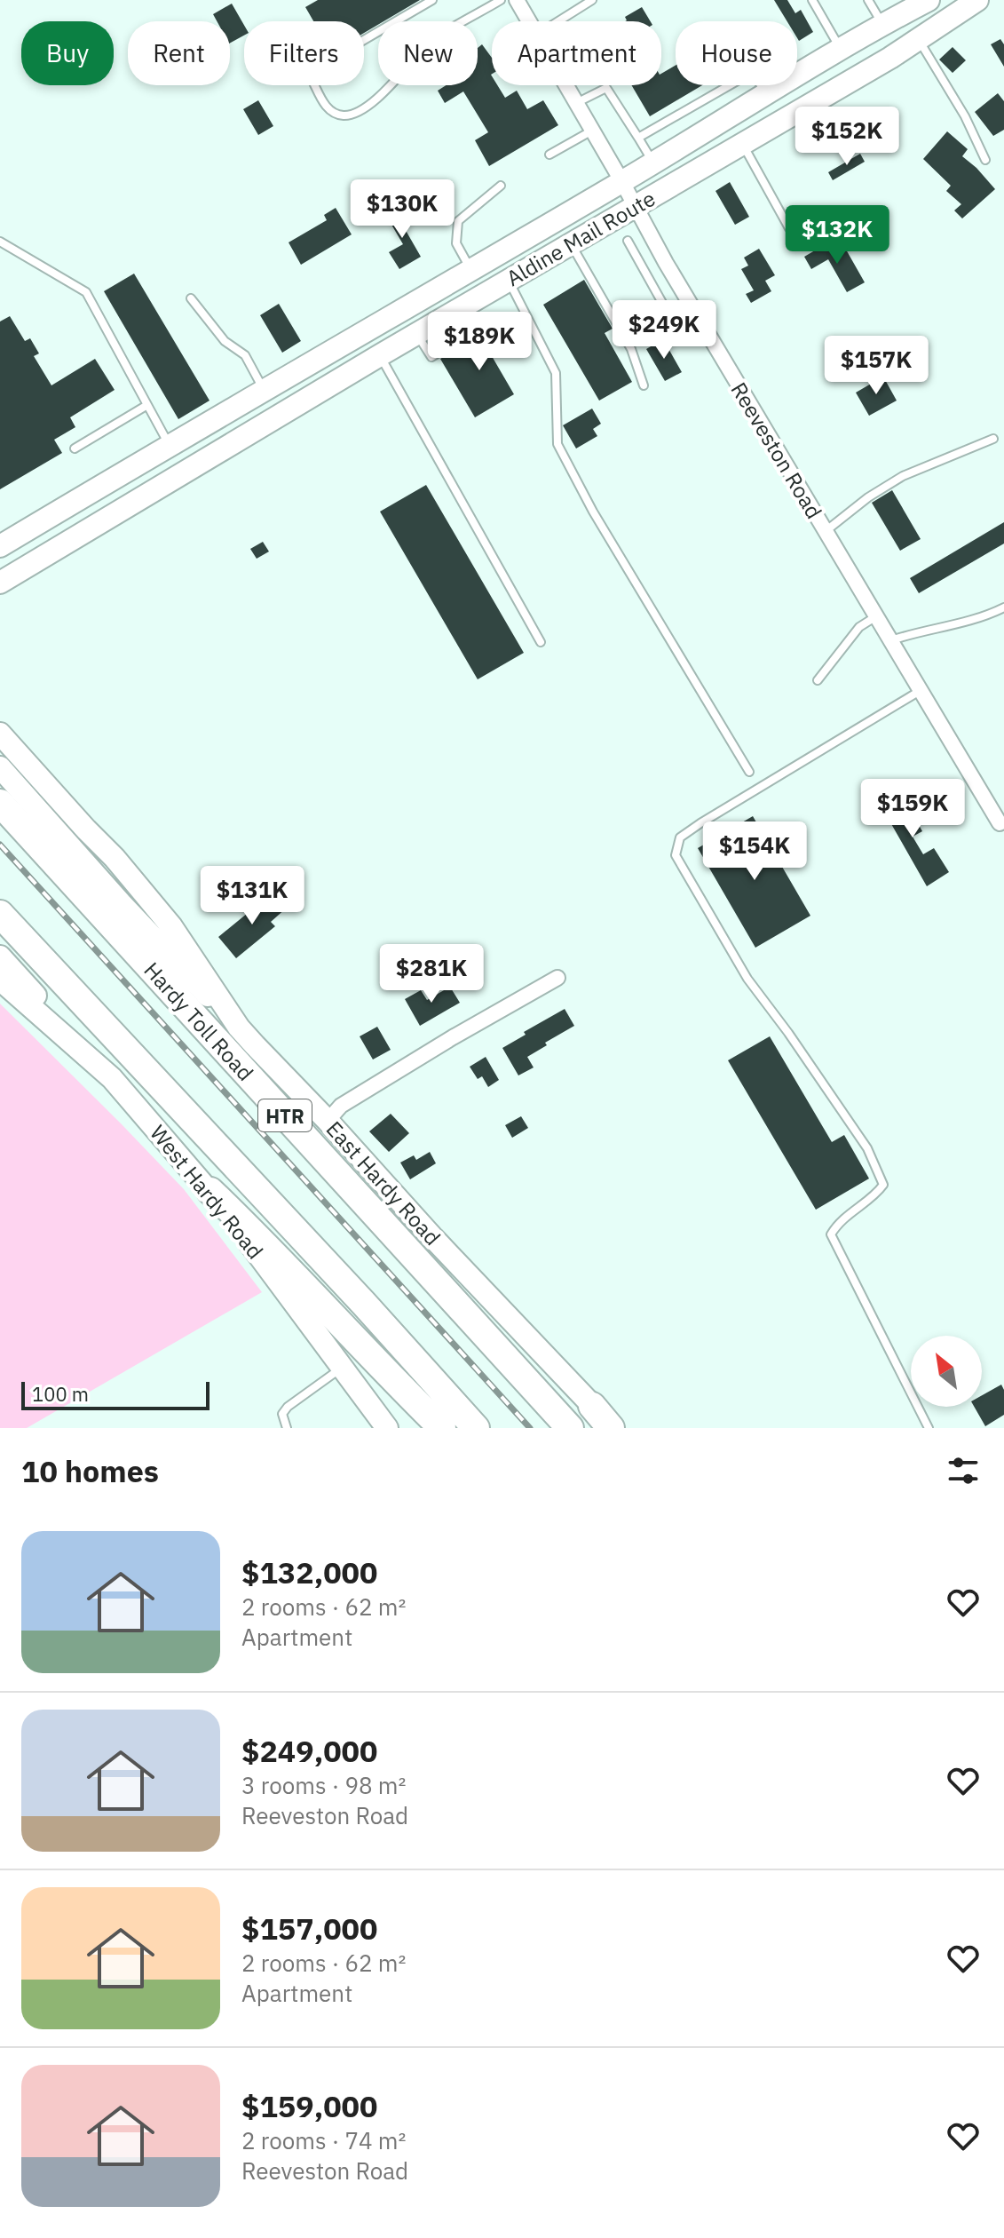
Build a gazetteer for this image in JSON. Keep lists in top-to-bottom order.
{
  "streets": {
    "highway": ["Hardy Toll Road", "HTR"],
    "main road": ["Aldine Mail Route", "East Hardy Road", "West Hardy Road"],
    "street": ["Reeveston Road"]
  },
  "crossings": [
    ["Aldine Mail Route", "Reeveston Road"]
  ],
  "scale_bar": "100 m",
  "north": "top left",
  "page": {
    "chip": [
      "Buy",
      "Rent",
      "Filters",
      "New",
      "Apartment",
      "House"
    ],
    "price": [
      "$152K",
      "$130K",
      "$132K",
      "$249K",
      "$189K",
      "$157K",
      "$159K",
      "$154K",
      "$131K",
      "$281K"
    ],
    "scale": "100 m",
    "heading": "10 homes",
    "list": [
      {
        "name": "$132,000",
        "note": "2 rooms · 62 m² · Apartment"
      },
      {
        "name": "$249,000",
        "note": "3 rooms · 98 m² · Reeveston Road"
      },
      {
        "name": "$157,000",
        "note": "2 rooms · 62 m² · Apartment"
      },
      {
        "name": "$159,000",
        "note": "2 rooms · 74 m² · Reeveston Road"
      }
    ]
  }
}
